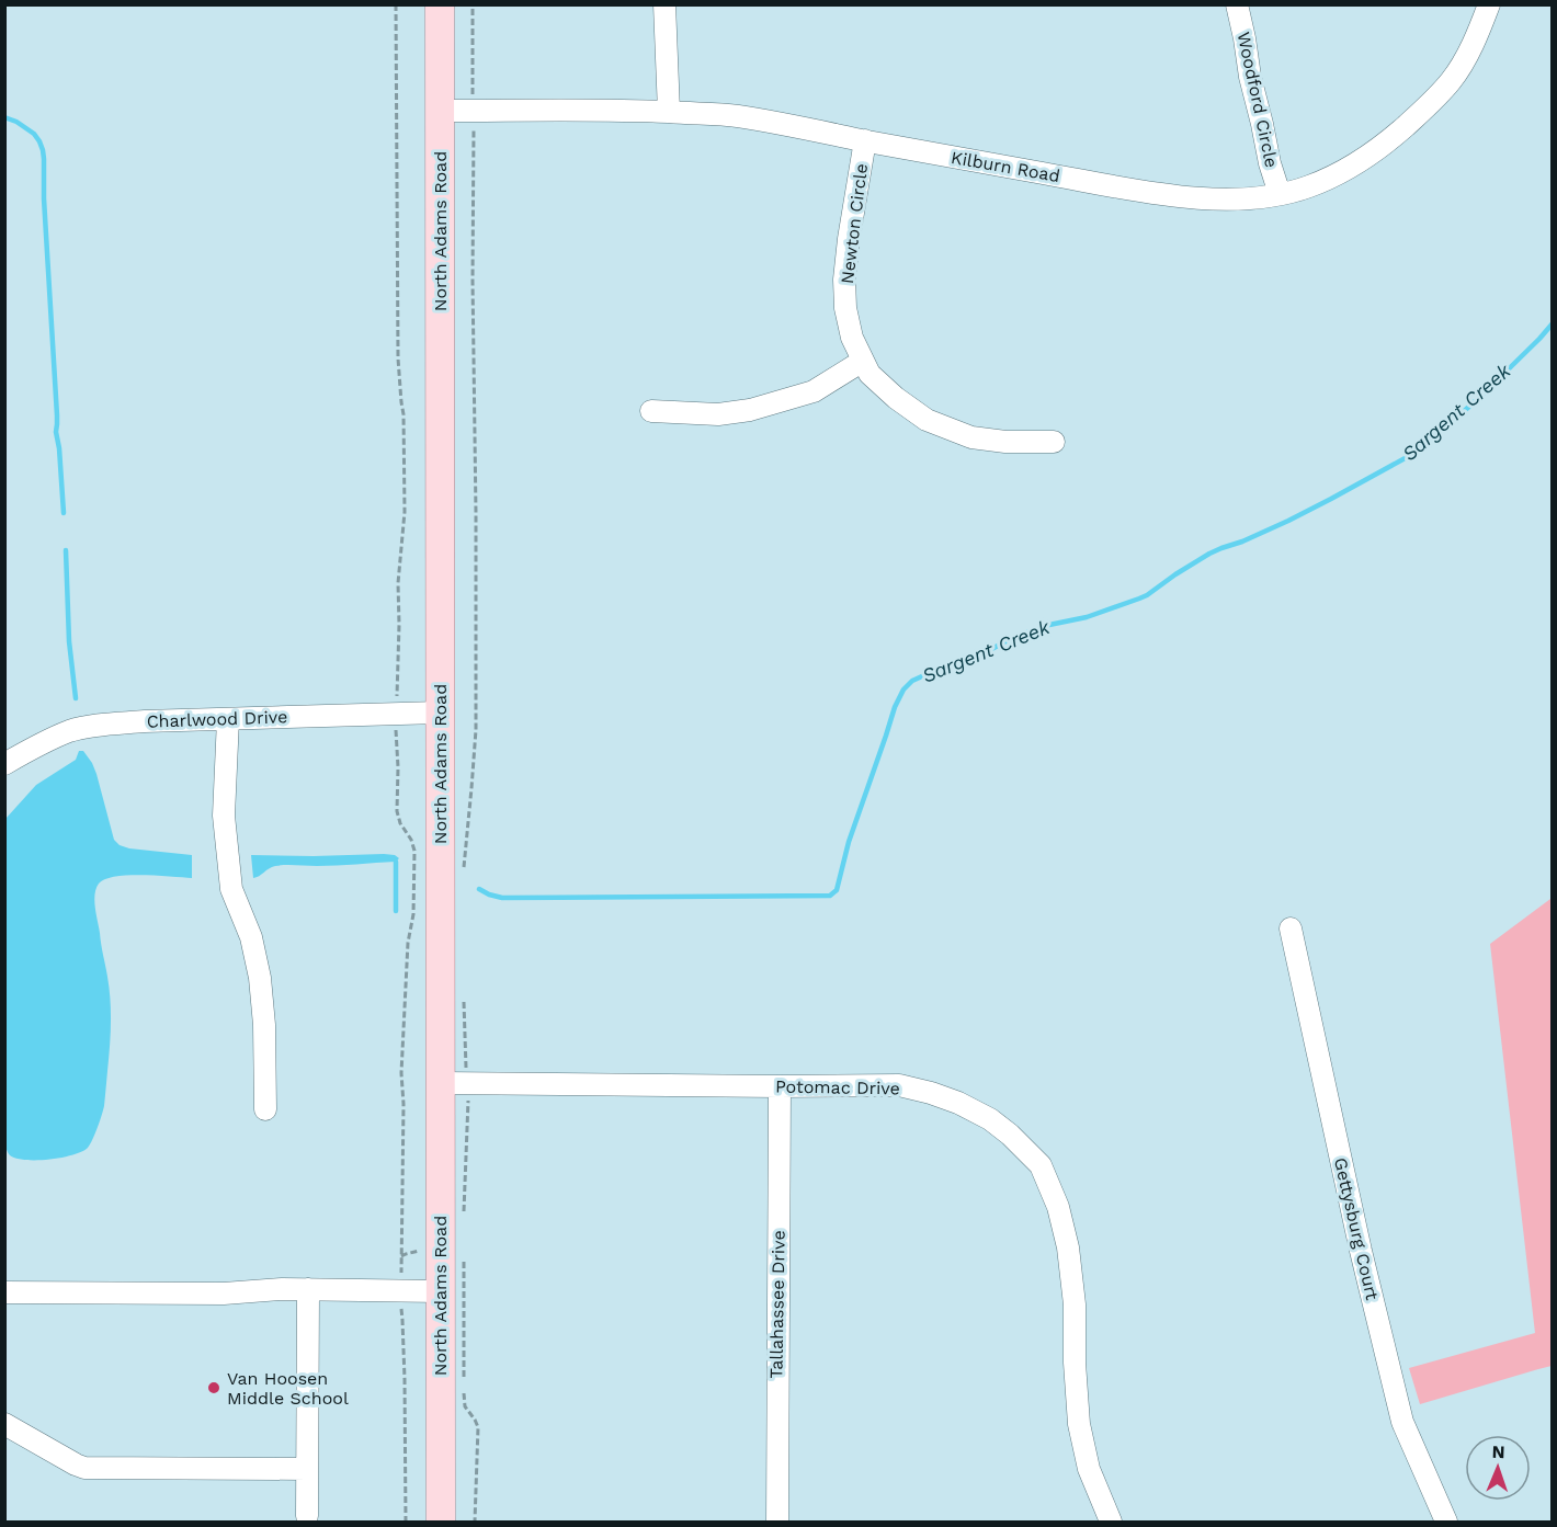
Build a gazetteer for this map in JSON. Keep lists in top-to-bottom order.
{
  "streets": {
    "main road": ["North Adams Road"],
    "street": [
      "Woodford Circle",
      "Kilburn Road",
      "Newton Circle",
      "Charlwood Drive",
      "Potomac Drive",
      "Gettysburg Court",
      "Tallahassee Drive"
    ]
  },
  "crossings": [
    ["Woodford Circle", "Kilburn Road"],
    ["Kilburn Road", "Newton Circle"],
    ["Kilburn Road", "North Adams Road"],
    ["North Adams Road", "Charlwood Drive"],
    ["North Adams Road", "Potomac Drive"],
    ["Potomac Drive", "Tallahassee Drive"]
  ],
  "water": ["Sargent Creek"],
  "places": ["Van Hoosen Middle School"],
  "north": "top"
}
